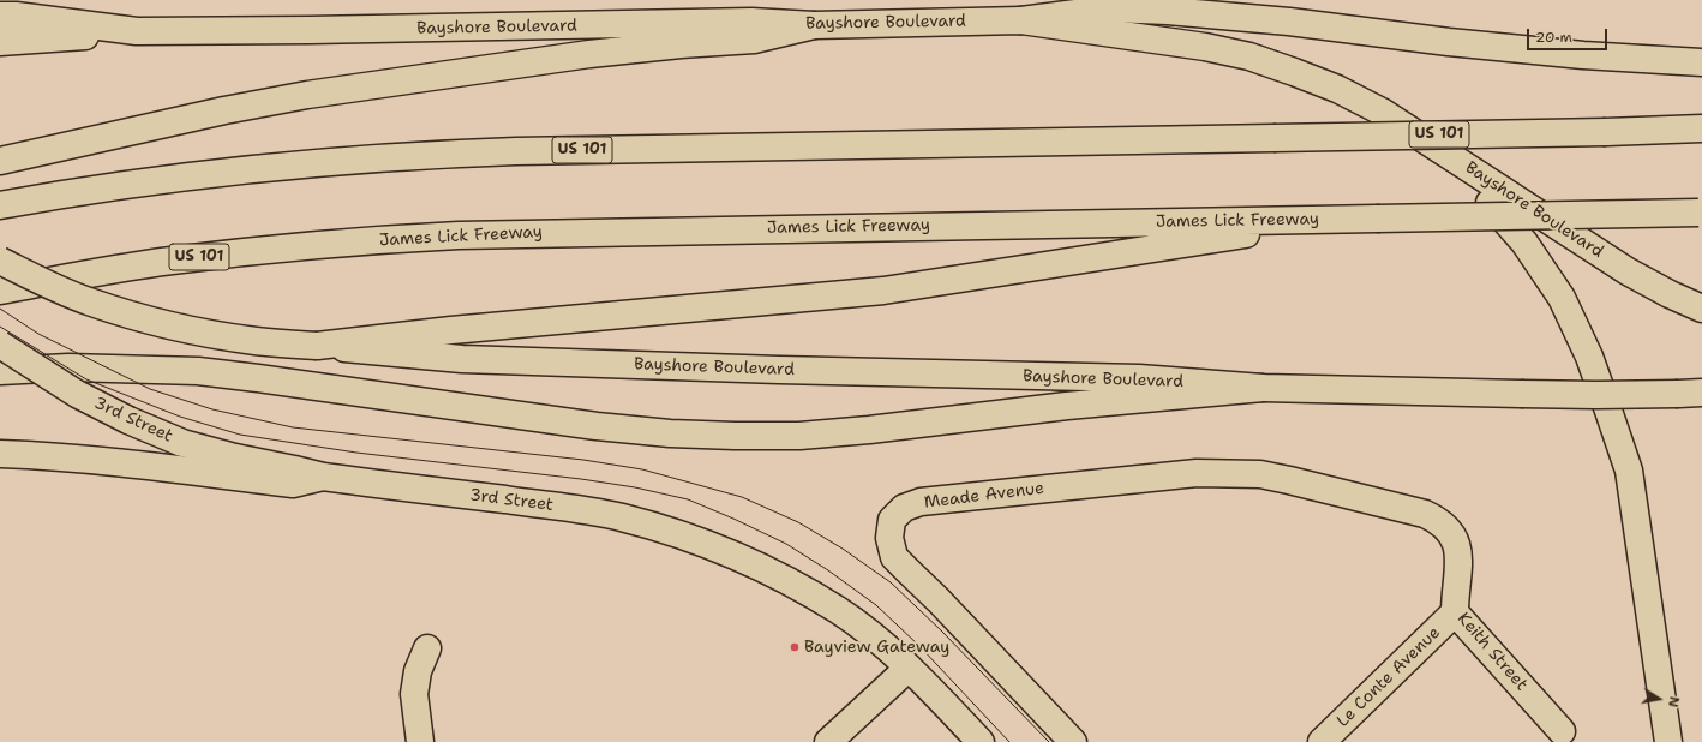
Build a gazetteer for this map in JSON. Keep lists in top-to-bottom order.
{
  "streets": {
    "main road": [
      "Bayshore Boulevard",
      "US 101",
      "James Lick Freeway",
      "3rd Street",
      "Meade Avenue",
      "Keith Street",
      "Le Conte Avenue"
    ]
  },
  "crossings": [
    ["Meade Avenue", "Keith Street"],
    ["Keith Street", "Le Conte Avenue"]
  ],
  "places": ["Bayview Gateway"],
  "scale_bar": "20 m",
  "north": "right"
}
